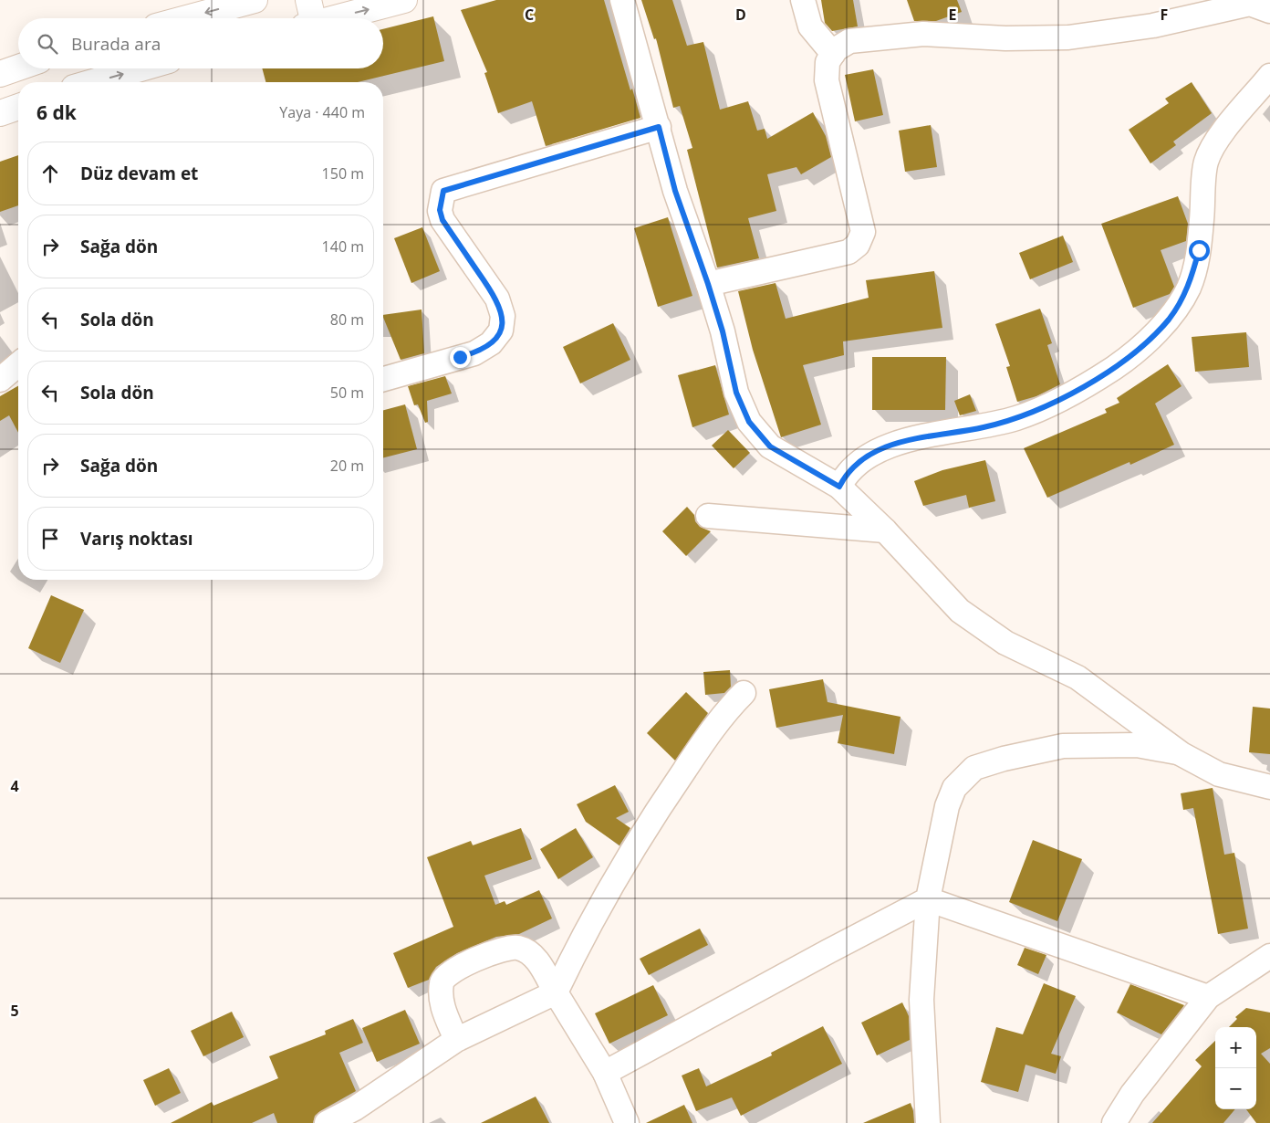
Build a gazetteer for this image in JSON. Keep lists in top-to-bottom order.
{
  "page": {
    "search": "Burada ara",
    "heading": ["6 dk", "Yaya · 440 m"],
    "list": [
      ["Düz devam et", "150 m"],
      ["Sağa dön", "140 m"],
      ["Sola dön", "80 m"],
      ["Sola dön", "50 m"],
      ["Sağa dön", "20 m"],
      "Varış noktası"
    ],
    "map_buttons": ["+", "−"]
  },
  "grid": {
    "columns": [
      "C",
      "D",
      "E",
      "F"
    ],
    "rows": ["4", "5"]
  }
}
